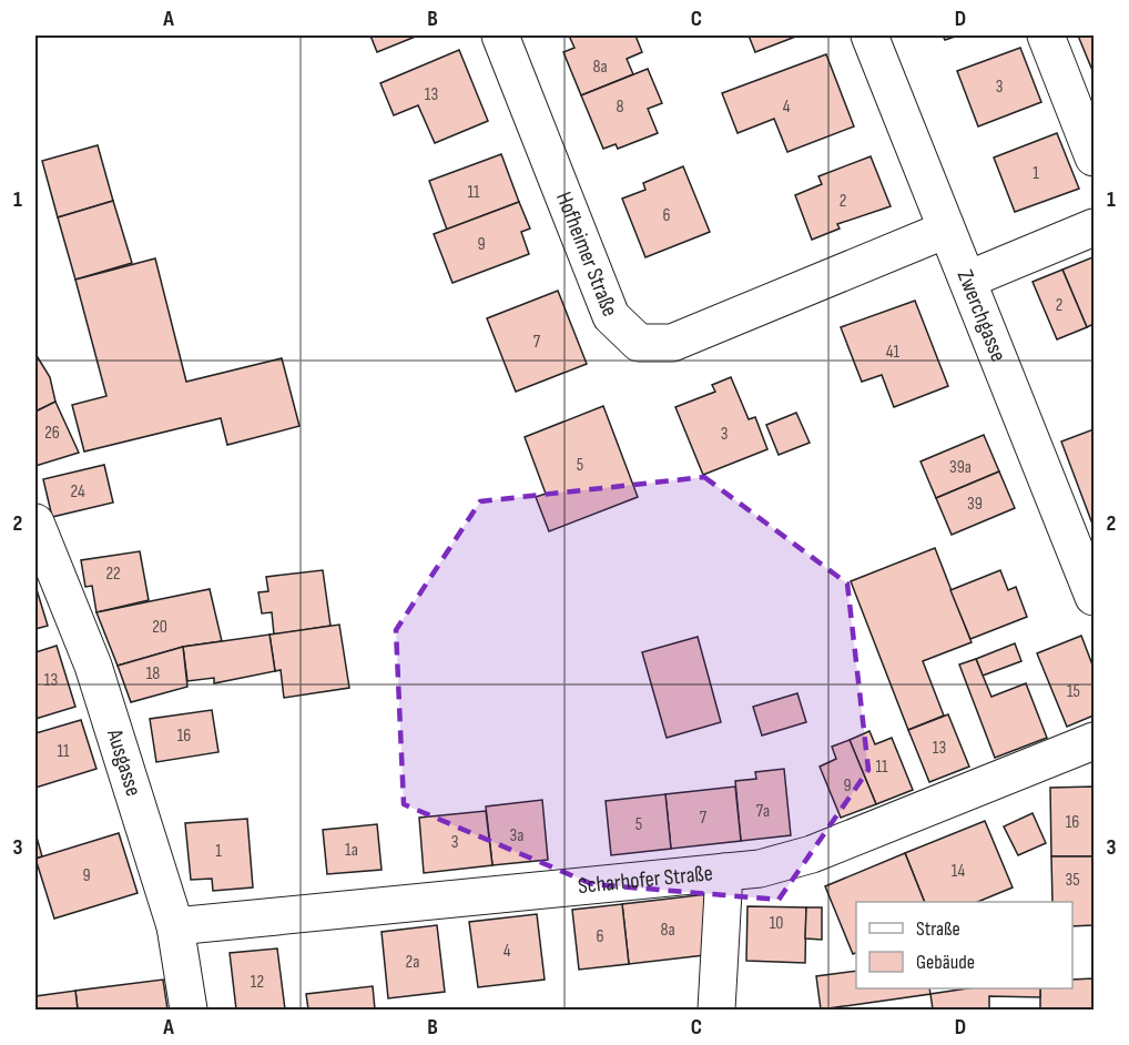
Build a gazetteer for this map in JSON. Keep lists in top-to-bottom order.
{
  "streets": {
    "street": [
      "Hofheimer Straße",
      "Zwerchgasse",
      "Ausgasse",
      "Scharhofer Straße"
    ]
  },
  "crossings": [
    ["Hofheimer Straße", "Zwerchgasse"],
    ["Ausgasse", "Scharhofer Straße"]
  ],
  "house_numbers": [
    "8a",
    "3",
    "13",
    "8",
    "4",
    "1",
    "11",
    "2",
    "6",
    "9",
    "2",
    "7",
    "41",
    "26",
    "3",
    "5",
    "39a",
    "24",
    "39",
    "22",
    "20",
    "18",
    "13",
    "15",
    "16",
    "13",
    "11",
    "11",
    "9",
    "7a",
    "7",
    "16",
    "5",
    "3a",
    "3",
    "1a",
    "1",
    "14",
    "9",
    "35",
    "10",
    "8a",
    "6",
    "4",
    "2a",
    "12"
  ],
  "legend": ["Straße", "Gebäude"],
  "grid": {
    "columns": [
      "A",
      "B",
      "C",
      "D"
    ],
    "rows": ["1", "2", "3"]
  }
}
